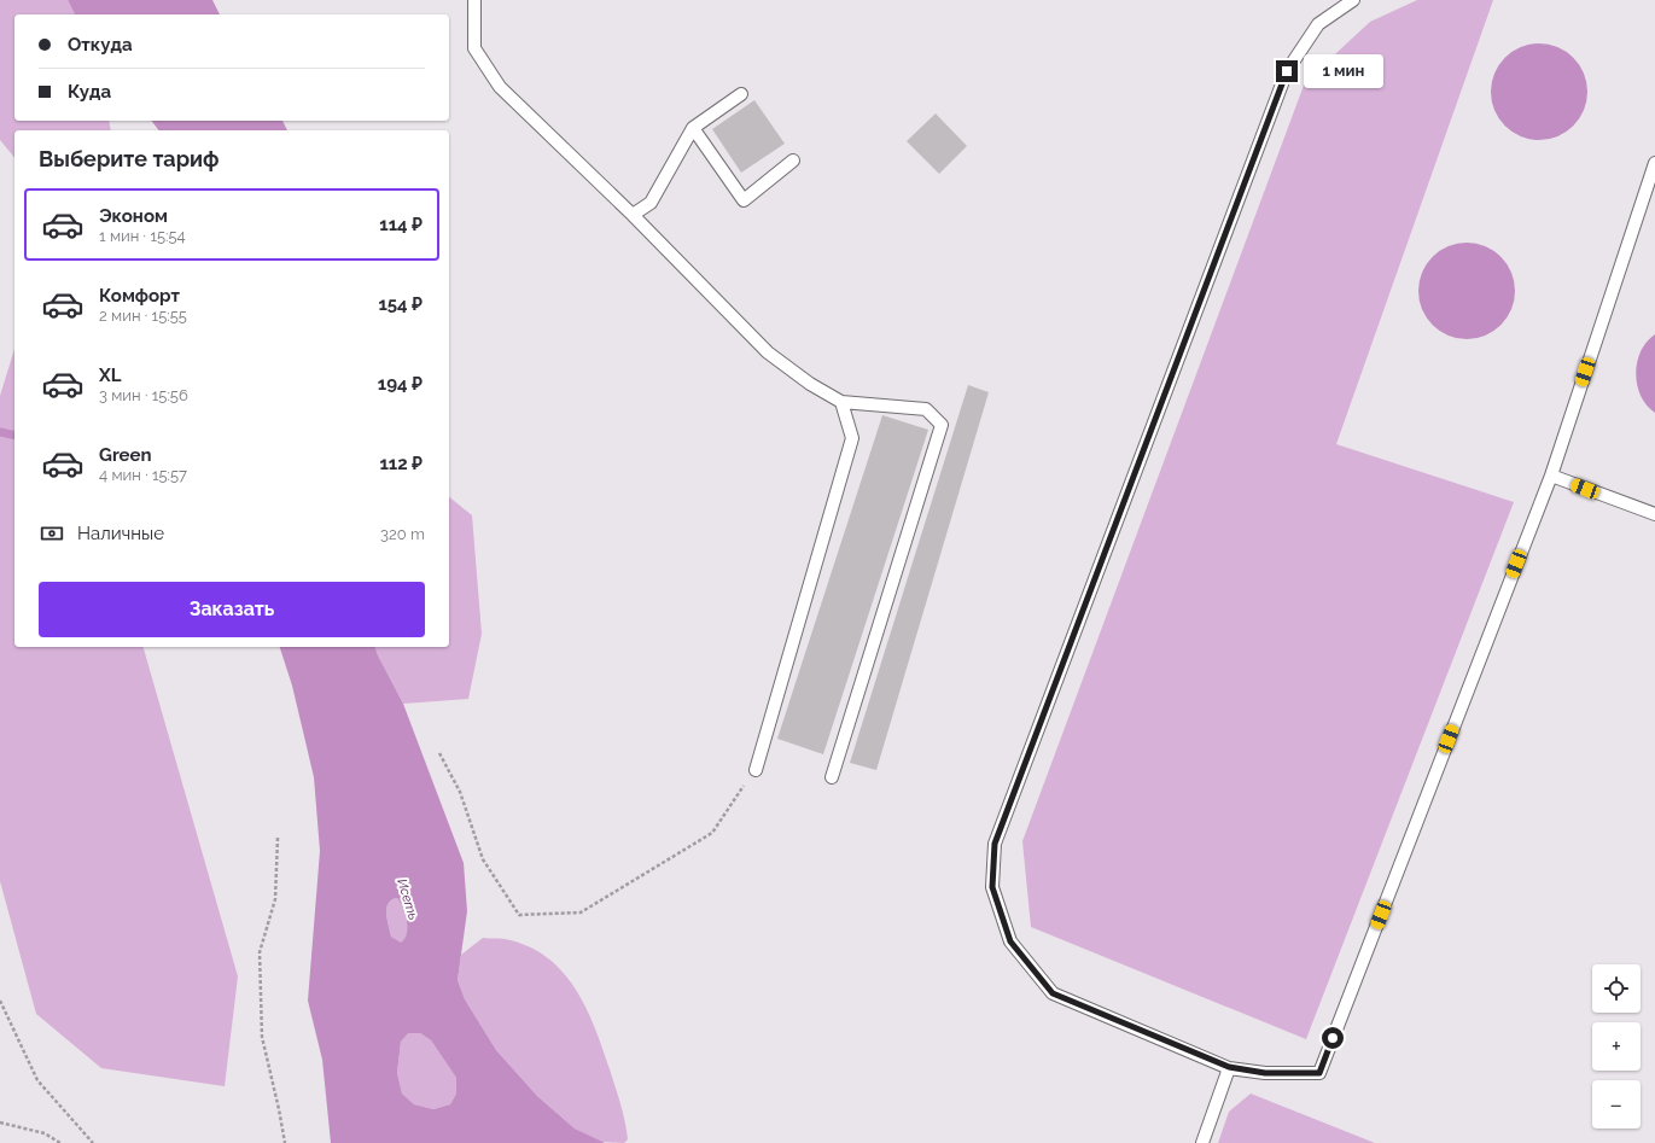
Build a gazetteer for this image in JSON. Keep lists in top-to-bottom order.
{
  "water": ["Исеть"],
  "page": {
    "banner": ["Откуда", "Куда"],
    "bubble": "1 мин",
    "heading": "Выберите тариф",
    "list": [
      {
        "name": "Эконом",
        "note": "1 мин · 15:54",
        "value": "114 ₽"
      },
      {
        "name": "Комфорт",
        "note": "2 мин · 15:55",
        "value": "154 ₽"
      },
      {
        "name": "XL",
        "note": "3 мин · 15:56",
        "value": "194 ₽"
      },
      {
        "name": "Green",
        "note": "4 мин · 15:57",
        "value": "112 ₽"
      }
    ],
    "pay": ["Наличные", "320 m"],
    "buttons": "Заказать",
    "map_buttons": ["+", "−"]
  }
}
